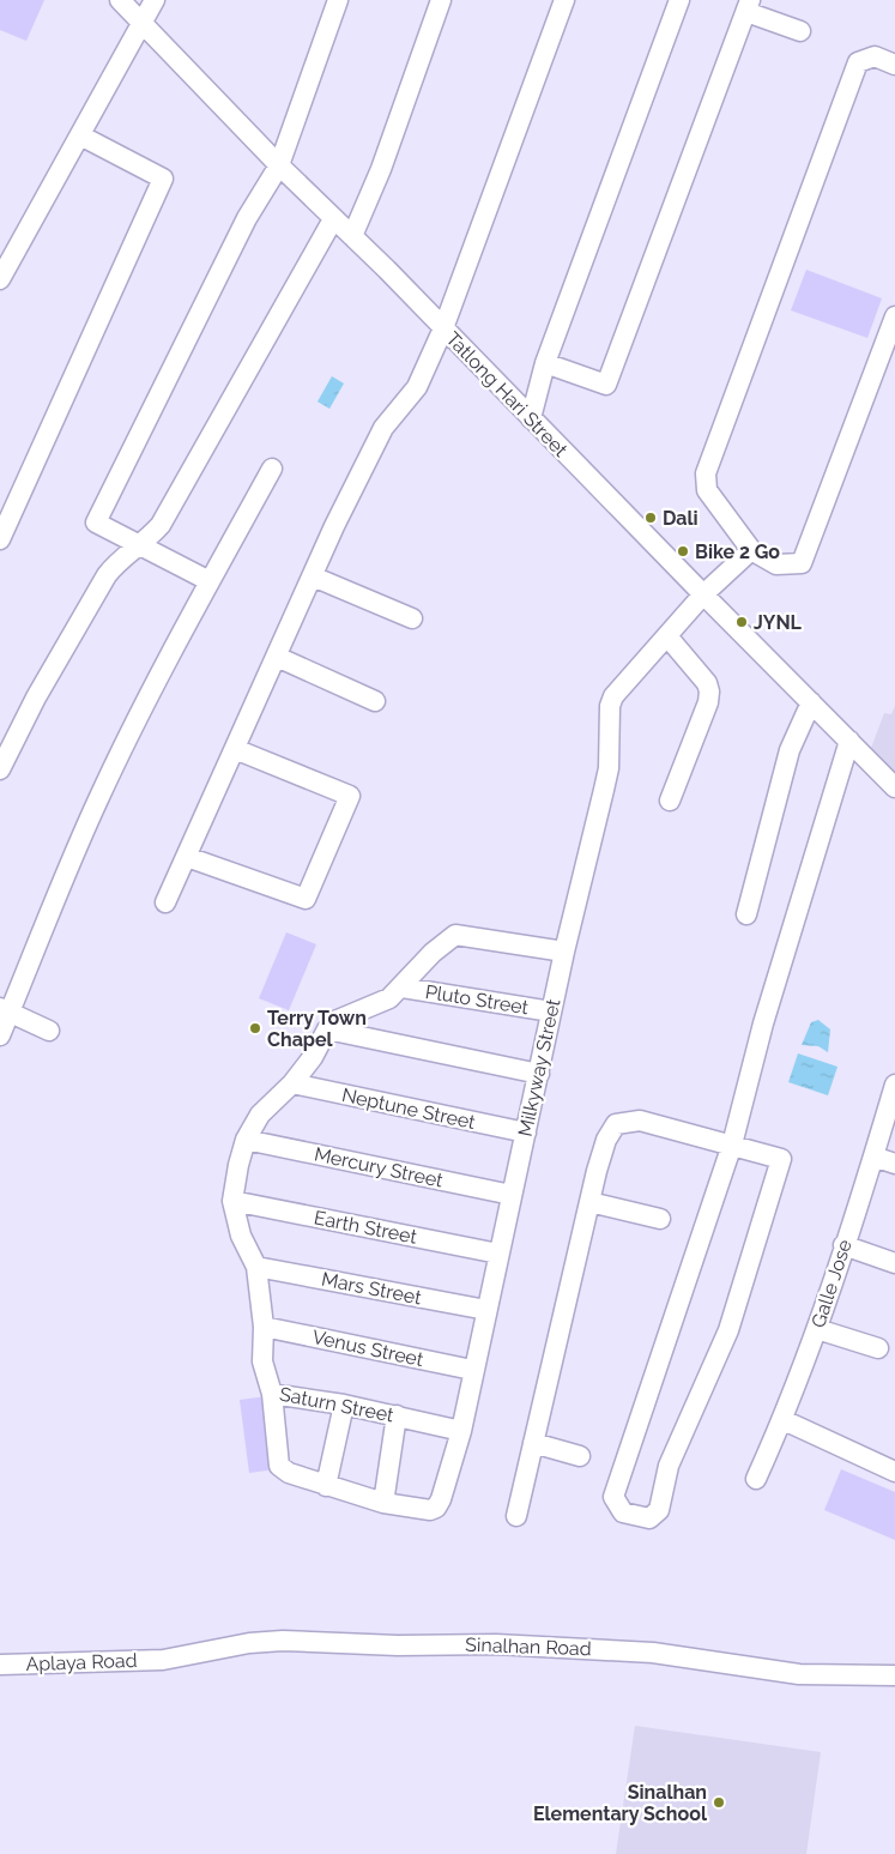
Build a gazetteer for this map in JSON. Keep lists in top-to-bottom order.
{
  "streets": {
    "street": [
      "Tatlong Hari Street",
      "Pluto Street",
      "Milkyway Street",
      "Neptune Street",
      "Mercury Street",
      "Earth Street",
      "Galle Jose",
      "Mars Street",
      "Venus Street",
      "Saturn Street",
      "Sinalhan Road",
      "Aplaya Road"
    ]
  },
  "crossings": [
    ["Tatlong Hari Street", "Milkyway Street"],
    ["Pluto Street", "Milkyway Street"],
    ["Milkyway Street", "Neptune Street"],
    ["Milkyway Street", "Mercury Street"],
    ["Milkyway Street", "Earth Street"],
    ["Milkyway Street", "Mars Street"],
    ["Milkyway Street", "Venus Street"],
    ["Milkyway Street", "Saturn Street"],
    ["Neptune Street", "Saturn Street"],
    ["Mercury Street", "Saturn Street"],
    ["Earth Street", "Saturn Street"],
    ["Mars Street", "Saturn Street"],
    ["Venus Street", "Saturn Street"],
    ["Sinalhan Road", "Aplaya Road"]
  ],
  "places": [
    "Dali",
    "Bike 2 Go",
    "JYNL",
    "Terry Town Chapel",
    "Sinalhan Elementary School"
  ]
}
